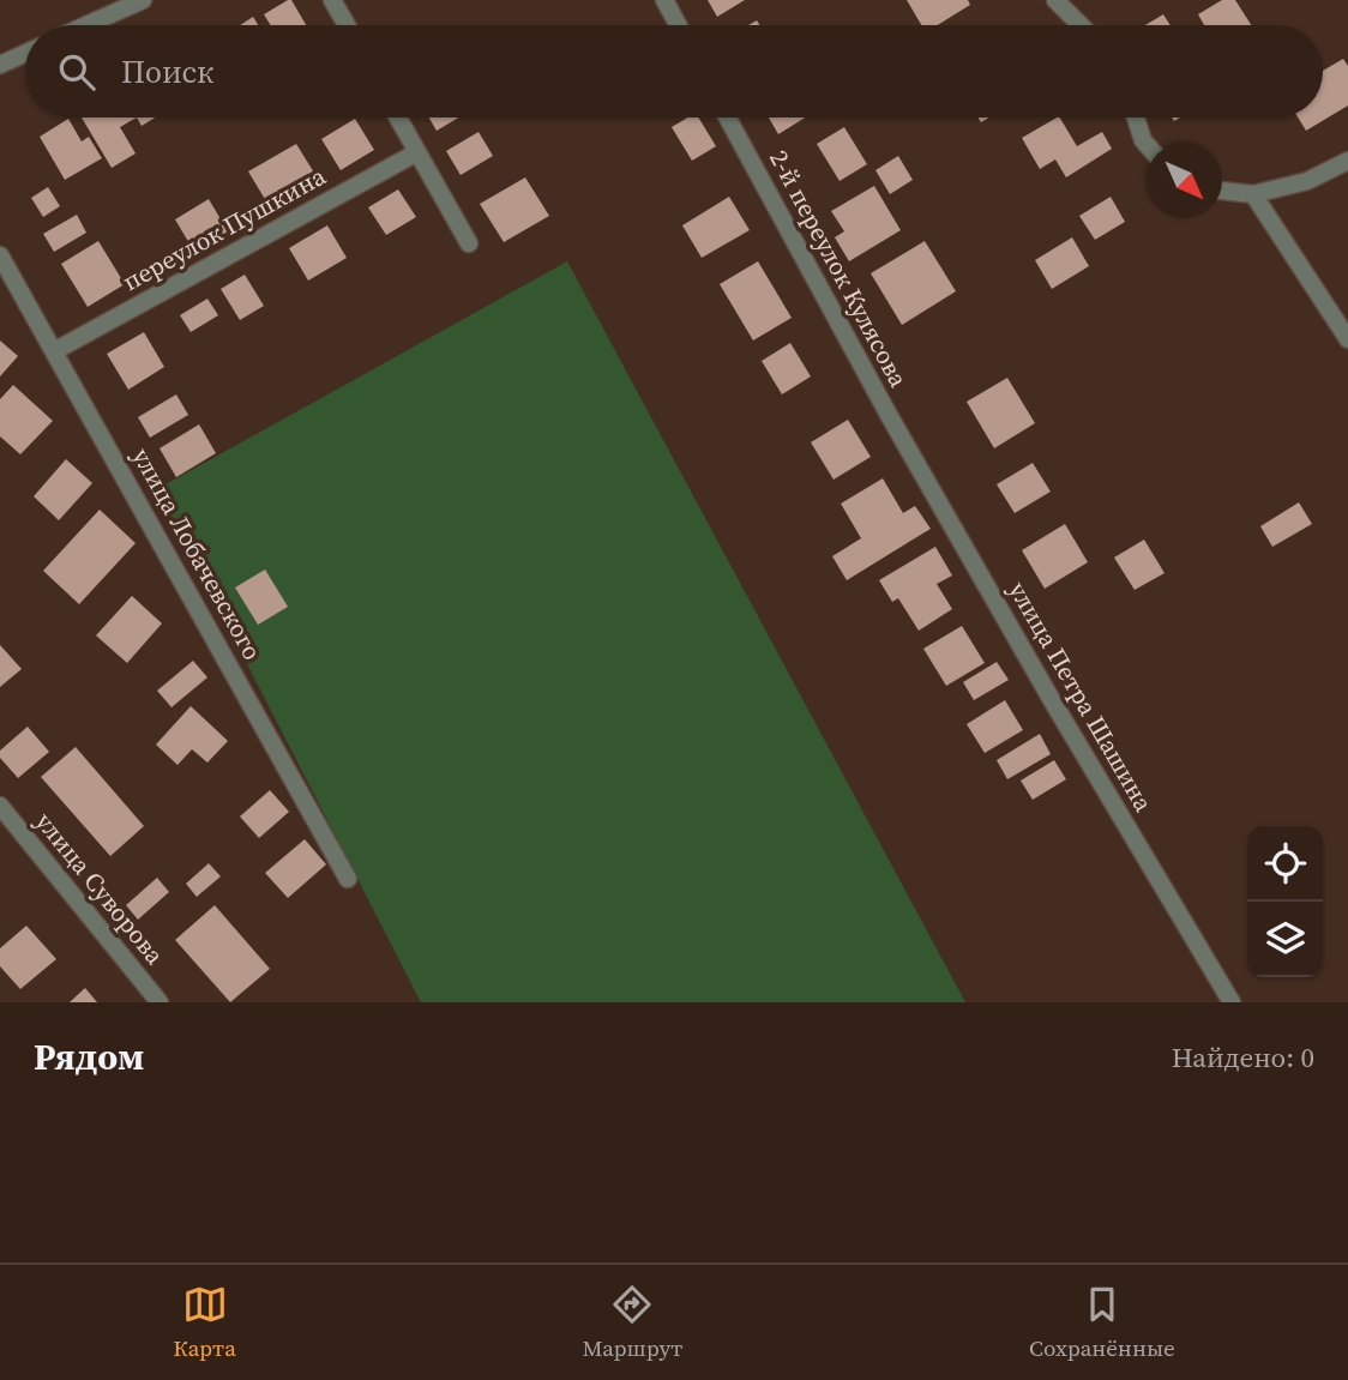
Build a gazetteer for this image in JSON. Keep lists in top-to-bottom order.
{
  "streets": {
    "street": [
      "переулок Пушкина",
      "2-й переулок Кулясова",
      "улица Лобачевского",
      "улица Петра Шашина",
      "улица Суворова"
    ]
  },
  "crossings": [
    ["переулок Пушкина", "улица Лобачевского"],
    ["2-й переулок Кулясова", "улица Петра Шашина"]
  ],
  "north": "bottom right",
  "page": {
    "search": "Поиск",
    "heading": ["Рядом", "Найдено: 0"],
    "nav": ["Карта", "Маршрут", "Сохранённые"]
  }
}
